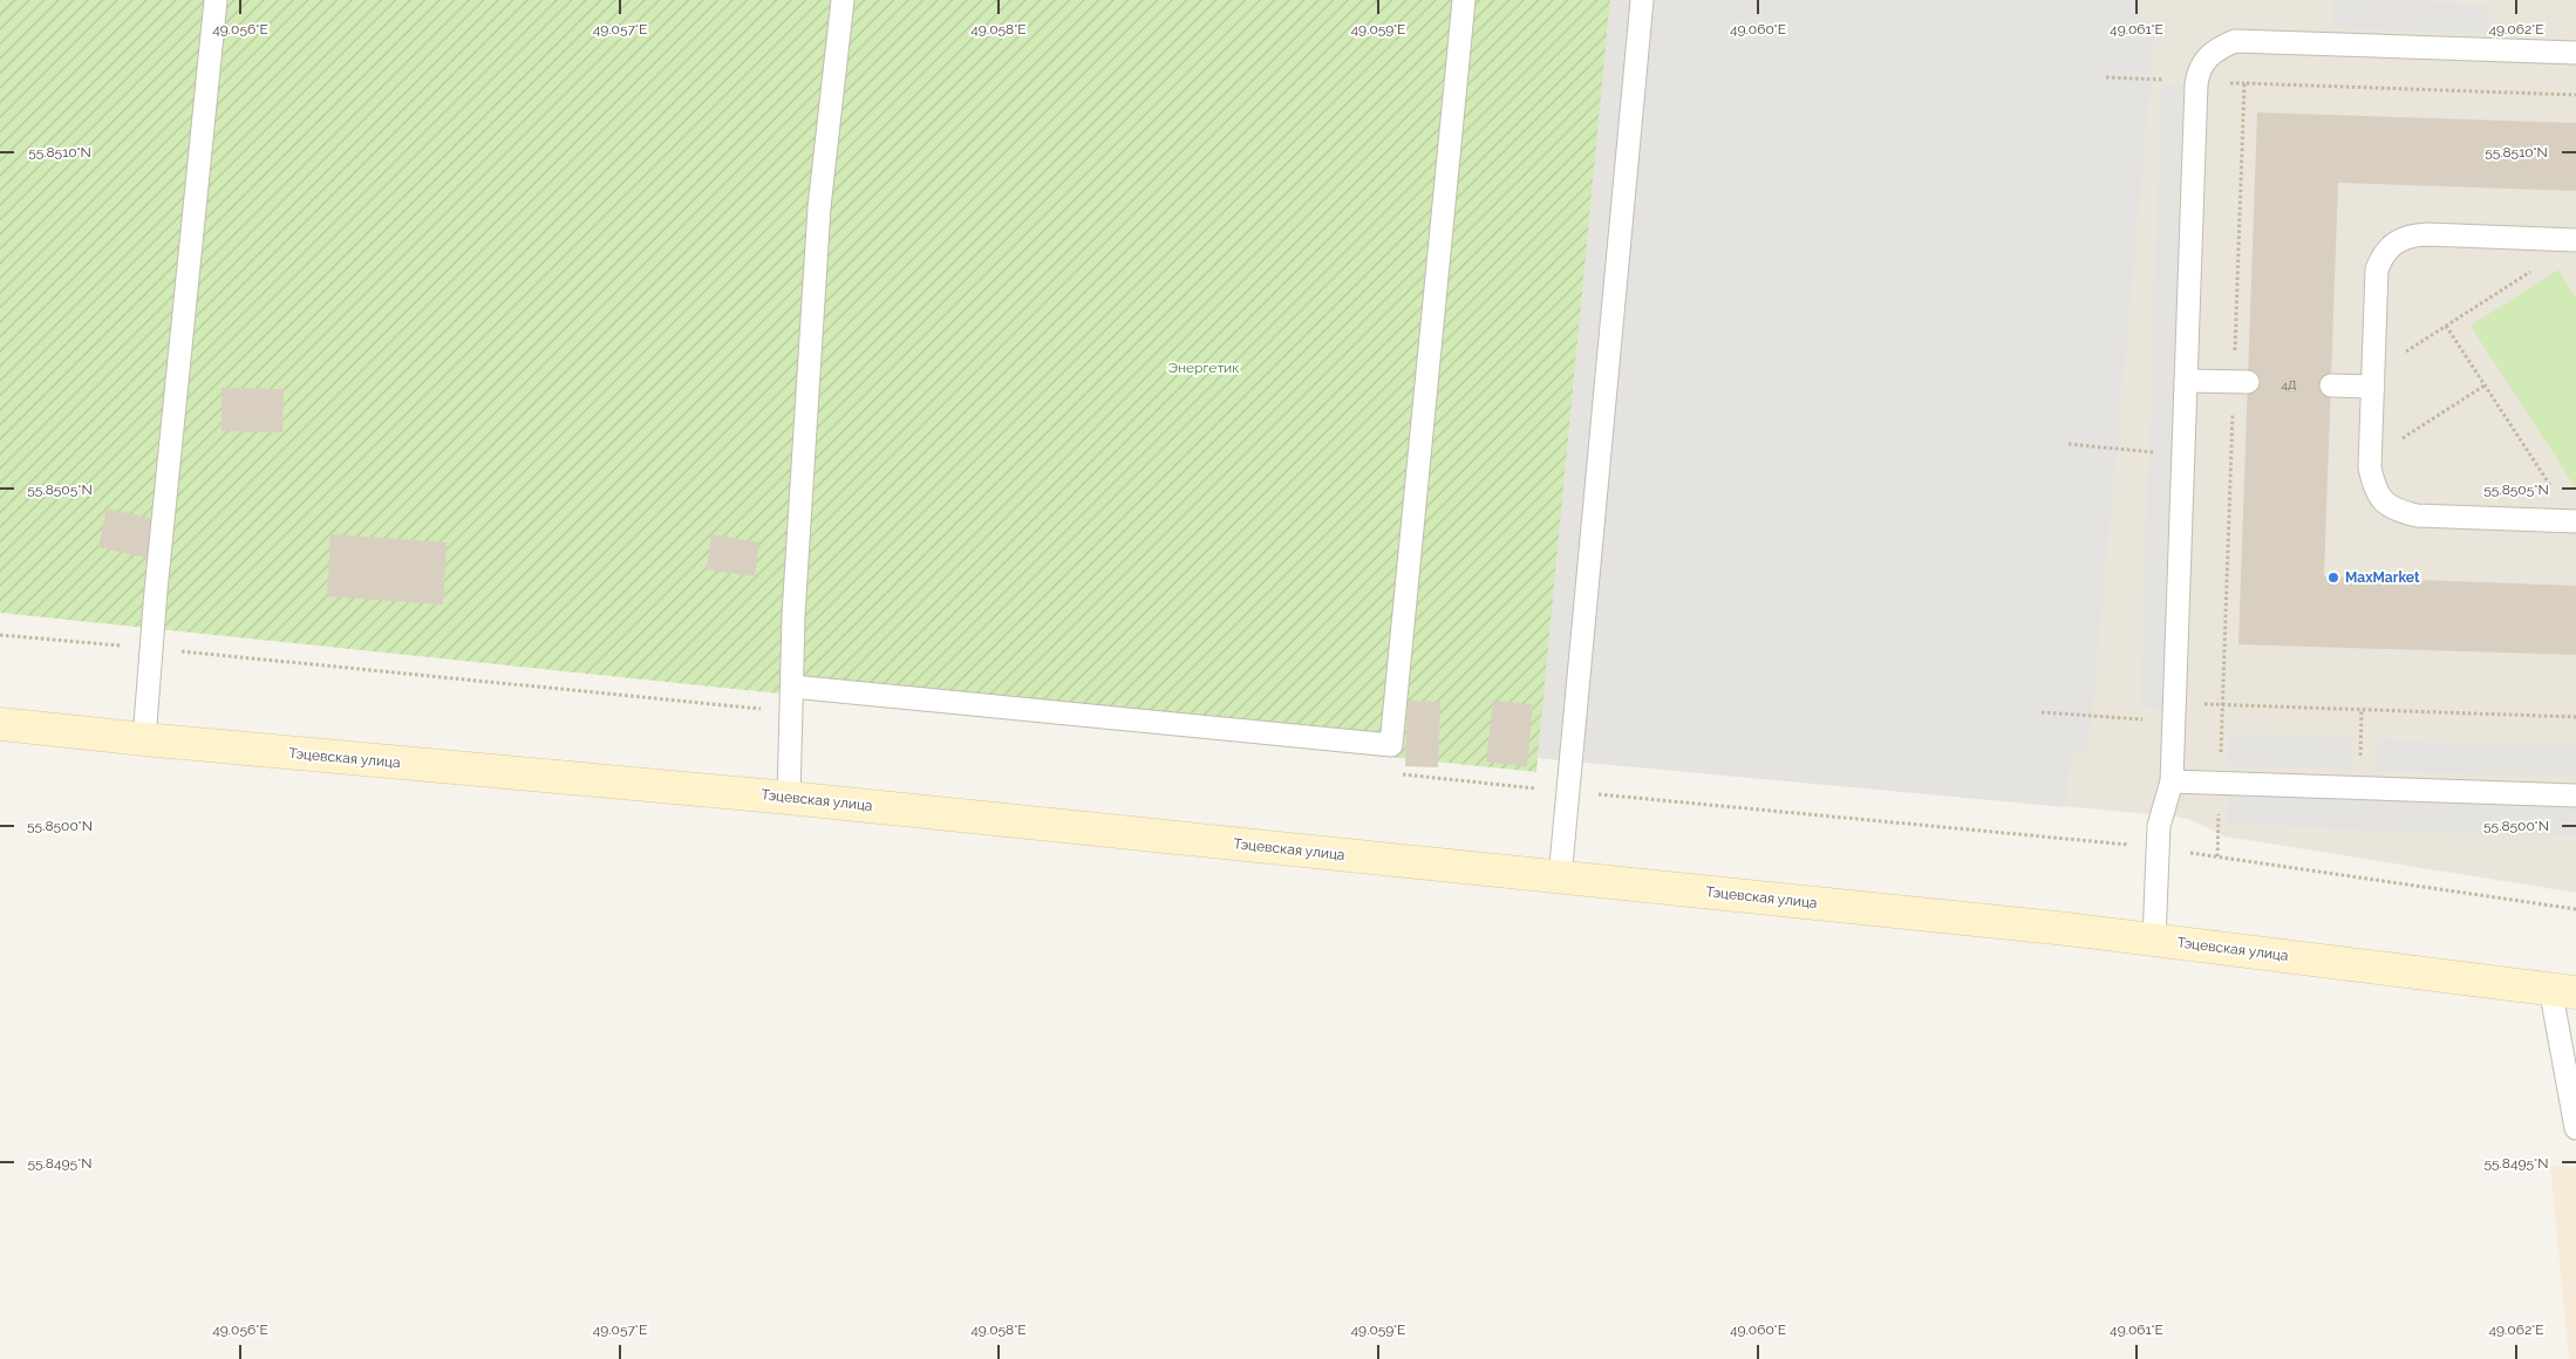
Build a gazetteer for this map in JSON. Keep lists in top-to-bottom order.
{
  "streets": {
    "main road": ["Тэцевская улица"]
  },
  "parks": ["Энергетик"],
  "places": ["MaxMarket"],
  "house_numbers": ["4Д"],
  "coordinates": [
    "49.056°E",
    "49.057°E",
    "49.058°E",
    "49.059°E",
    "49.060°E",
    "49.061°E",
    "49.062°E",
    "55.8510°N",
    "55.8505°N",
    "55.8500°N",
    "55.8495°N"
  ]
}
